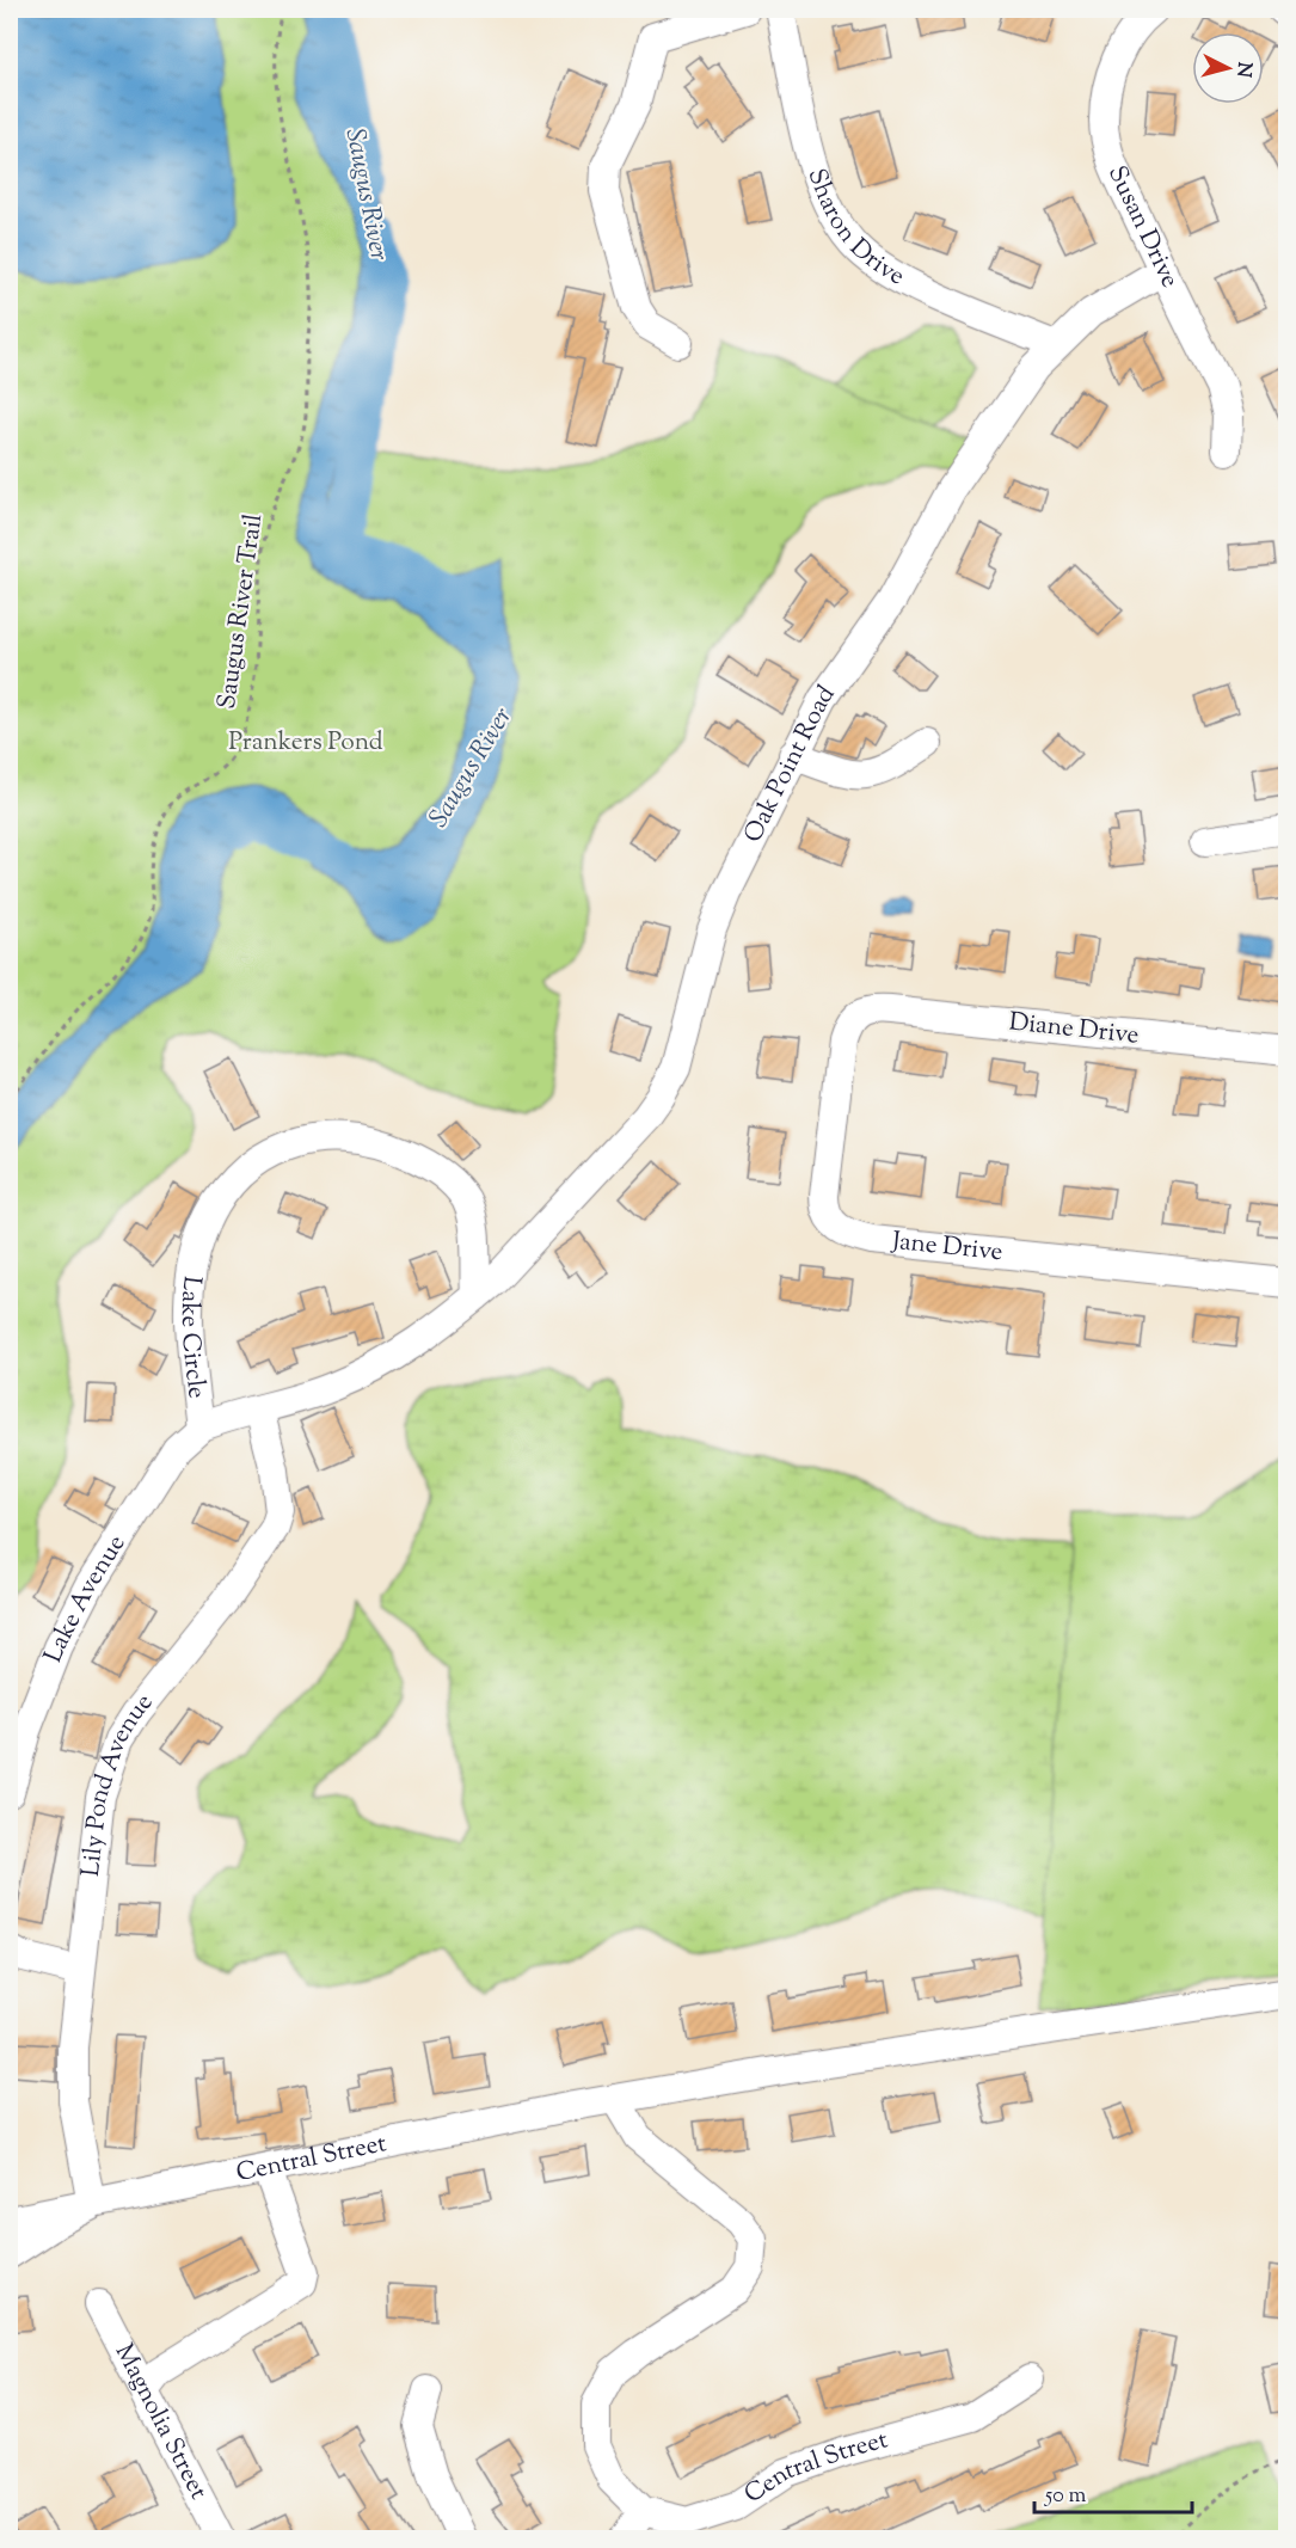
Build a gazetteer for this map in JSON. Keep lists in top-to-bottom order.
{
  "streets": {
    "street": [
      "Sharon Drive",
      "Susan Drive",
      "Oak Point Road",
      "Diane Drive",
      "Jane Drive",
      "Lake Circle",
      "Lake Avenue",
      "Lily Pond Avenue",
      "Central Street",
      "Magnolia Street"
    ],
    "path": ["Saugus River Trail"]
  },
  "crossings": [
    ["Sharon Drive", "Oak Point Road"],
    ["Susan Drive", "Oak Point Road"],
    ["Oak Point Road", "Lake Circle"],
    ["Diane Drive", "Jane Drive"],
    ["Lake Circle", "Lake Avenue"],
    ["Lake Circle", "Lily Pond Avenue"],
    ["Lily Pond Avenue", "Central Street"]
  ],
  "water": ["Saugus River"],
  "parks": ["Prankers Pond"],
  "scale_bar": "50 m",
  "north": "right"
}
